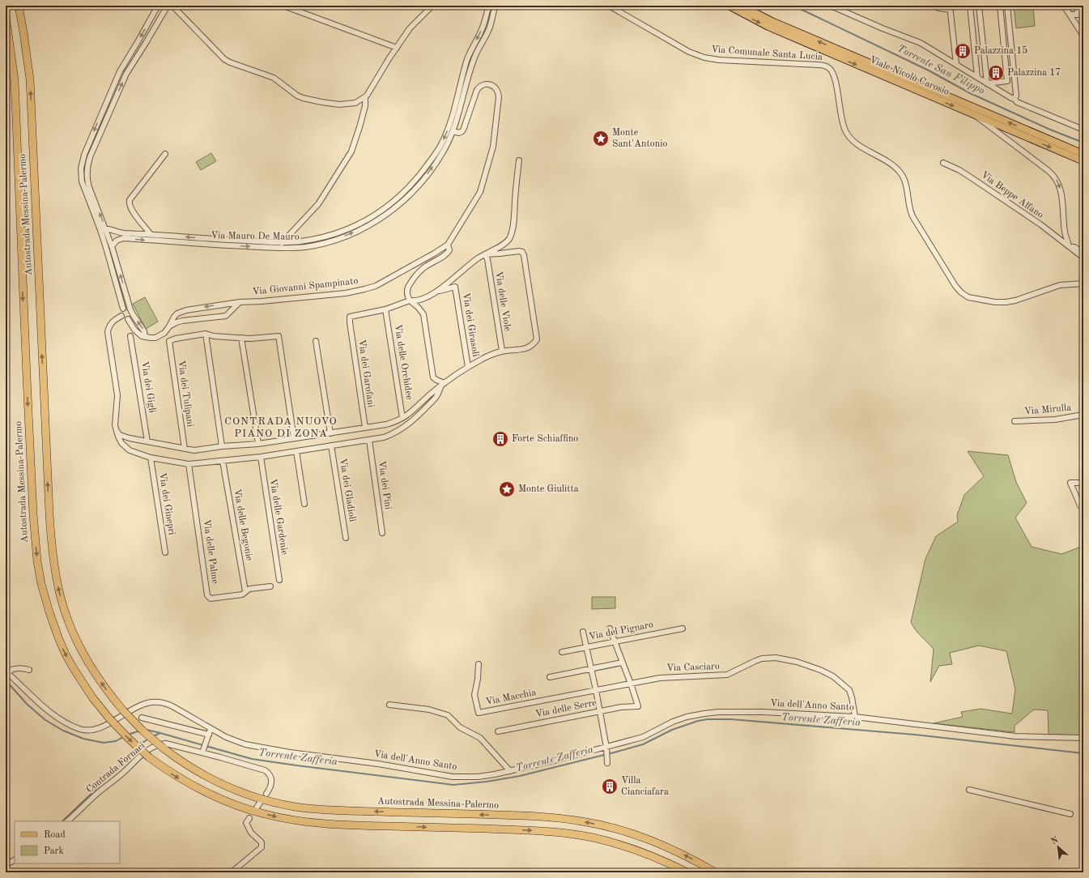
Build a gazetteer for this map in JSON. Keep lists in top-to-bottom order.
{
  "streets": {
    "highway": ["Autostrada Messina-Palermo"],
    "main road": ["Viale Nicolò Carosio"],
    "street": [
      "Via Comunale Santa Lucia",
      "Via Beppe Alfano",
      "Via Mauro De Mauro",
      "Via Giovanni Spampinato",
      "Via delle Viole",
      "Via dei Girasoli",
      "Via delle Orchidee",
      "Via dei Garofani",
      "Via dei Gigli",
      "Via dei Tulipani",
      "Via Mirulla",
      "Via dei Pini",
      "Via dei Gladioli",
      "Via dei Ginepri",
      "Via delle Gardenie",
      "Via delle Begonie",
      "Via delle Palme",
      "Via del Pignaro",
      "Via Casciaro",
      "Via Macchia",
      "Via dell'Anno Santo",
      "Via delle Serre",
      "Contrada Fornaci"
    ]
  },
  "crossings": [
    ["Via Mauro De Mauro", "Via Giovanni Spampinato"],
    ["Via delle Orchidee", "Via dei Garofani"],
    ["Via delle Begonie", "Via delle Palme"],
    ["Via Casciaro", "Via Macchia"],
    ["Via Casciaro", "Via dell'Anno Santo"],
    ["Via Casciaro", "Via delle Serre"]
  ],
  "districts": ["CONTRADA NUOVO PIANO DI ZONA"],
  "water": ["Torrente San Filippo", "Torrente Zafferia"],
  "places": {
    "building": [
      "Palazzina 15",
      "Palazzina 17",
      "Forte Schiaffino",
      "Villa Cianciafara"
    ],
    "place": ["Monte Sant'Antonio", "Monte Giulitta"]
  },
  "legend": ["Road", "Park"],
  "north": "top left"
}
